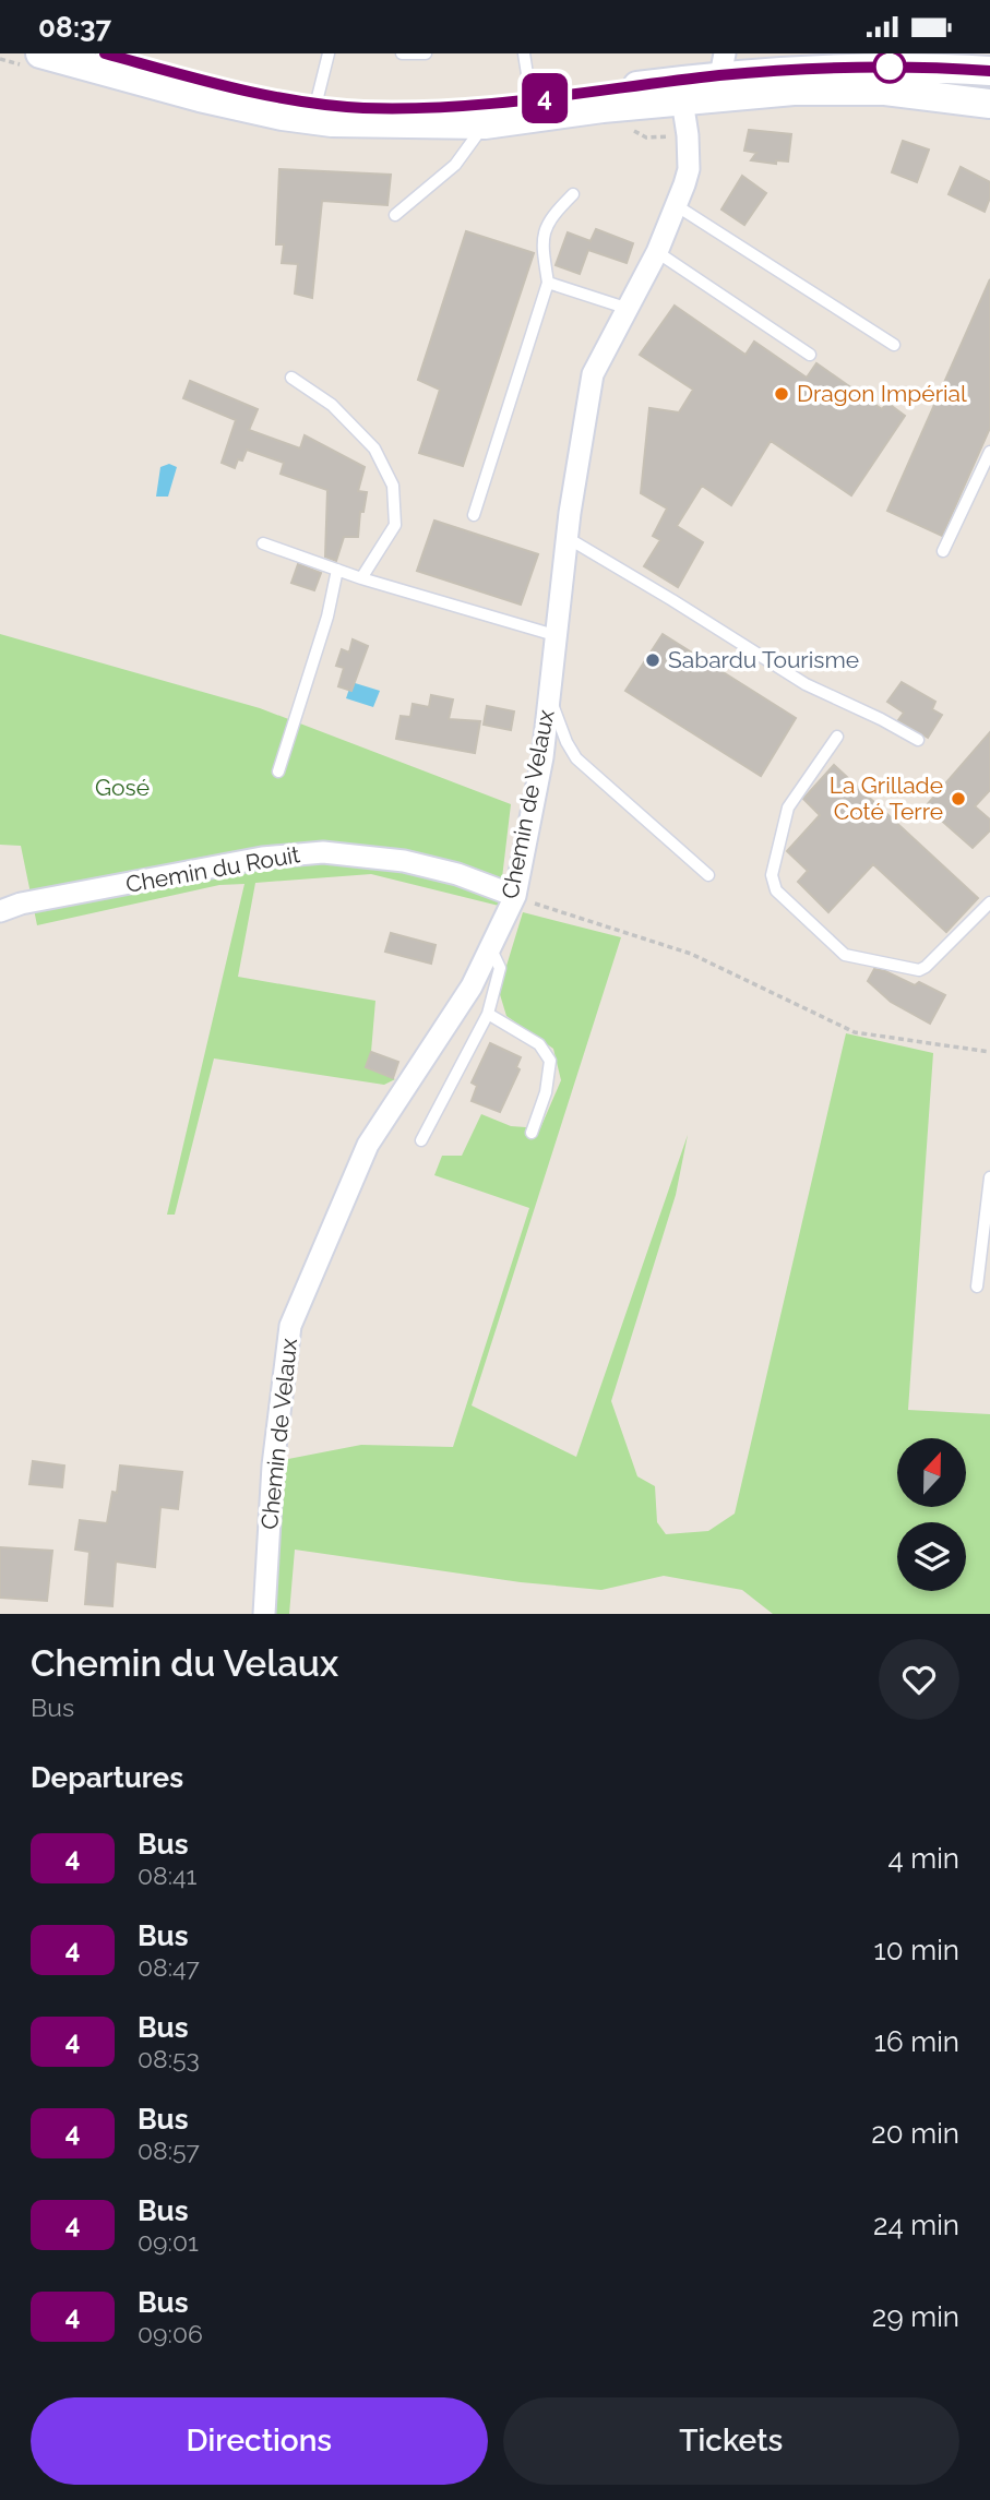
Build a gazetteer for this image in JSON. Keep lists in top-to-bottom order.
{
  "streets": {
    "street": ["Chemin de Velaux", "Chemin du Rouit"]
  },
  "crossings": [
    ["Chemin de Velaux", "Chemin du Rouit"]
  ],
  "parks": ["Gosé"],
  "places": ["Dragon Impérial", "Sabardu Tourisme", "La Grillade Coté Terre"],
  "lines": ["bus line 4"],
  "north": "top",
  "page": {
    "status": "08:37",
    "on_map": "4",
    "heading": [
      ["Chemin du Velaux", "Bus"],
      "Departures"
    ],
    "list": [
      {
        "mark": "4",
        "name": "Bus",
        "note": "08:41",
        "value": "4 min"
      },
      {
        "mark": "4",
        "name": "Bus",
        "note": "08:47",
        "value": "10 min"
      },
      {
        "mark": "4",
        "name": "Bus",
        "note": "08:53",
        "value": "16 min"
      },
      {
        "mark": "4",
        "name": "Bus",
        "note": "08:57",
        "value": "20 min"
      },
      {
        "mark": "4",
        "name": "Bus",
        "note": "09:01",
        "value": "24 min"
      },
      {
        "mark": "4",
        "name": "Bus",
        "note": "09:06",
        "value": "29 min"
      }
    ],
    "buttons": ["Directions", "Tickets"]
  }
}
